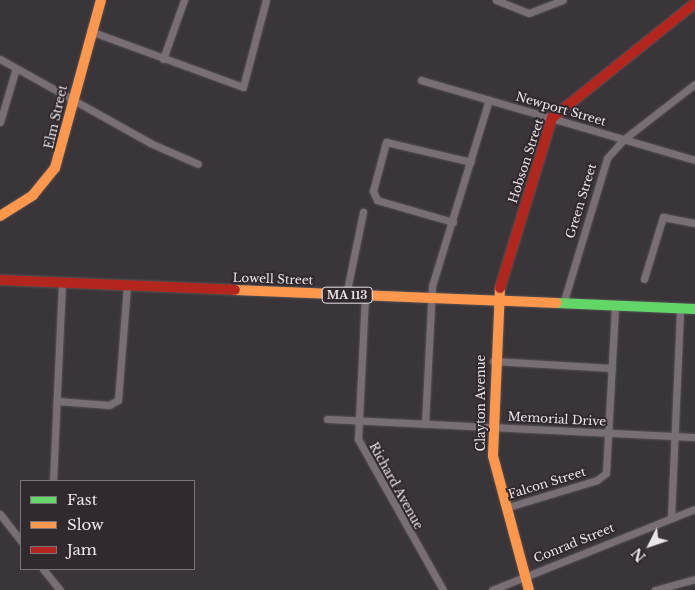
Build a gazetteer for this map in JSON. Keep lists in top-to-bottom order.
{
  "streets": {
    "street": [
      "Newport Street",
      "Elm Street",
      "Hobson Street",
      "Green Street",
      "Lowell Street",
      "MA 113",
      "Clayton Avenue",
      "Memorial Drive",
      "Falcon Street",
      "Richard Avenue",
      "Conrad Street"
    ]
  },
  "crossings": [
    ["Newport Street", "Hobson Street"],
    ["Newport Street", "Green Street"],
    ["Hobson Street", "Lowell Street"],
    ["Hobson Street", "Clayton Avenue"],
    ["Green Street", "Lowell Street"],
    ["Lowell Street", "Clayton Avenue"],
    ["Lowell Street", "Falcon Street"],
    ["Lowell Street", "Richard Avenue"],
    ["Clayton Avenue", "Memorial Drive"],
    ["Clayton Avenue", "Falcon Street"],
    ["Clayton Avenue", "Conrad Street"],
    ["Memorial Drive", "Falcon Street"],
    ["Memorial Drive", "Richard Avenue"]
  ],
  "legend": ["Fast", "Slow", "Jam"],
  "north": "bottom left"
}
